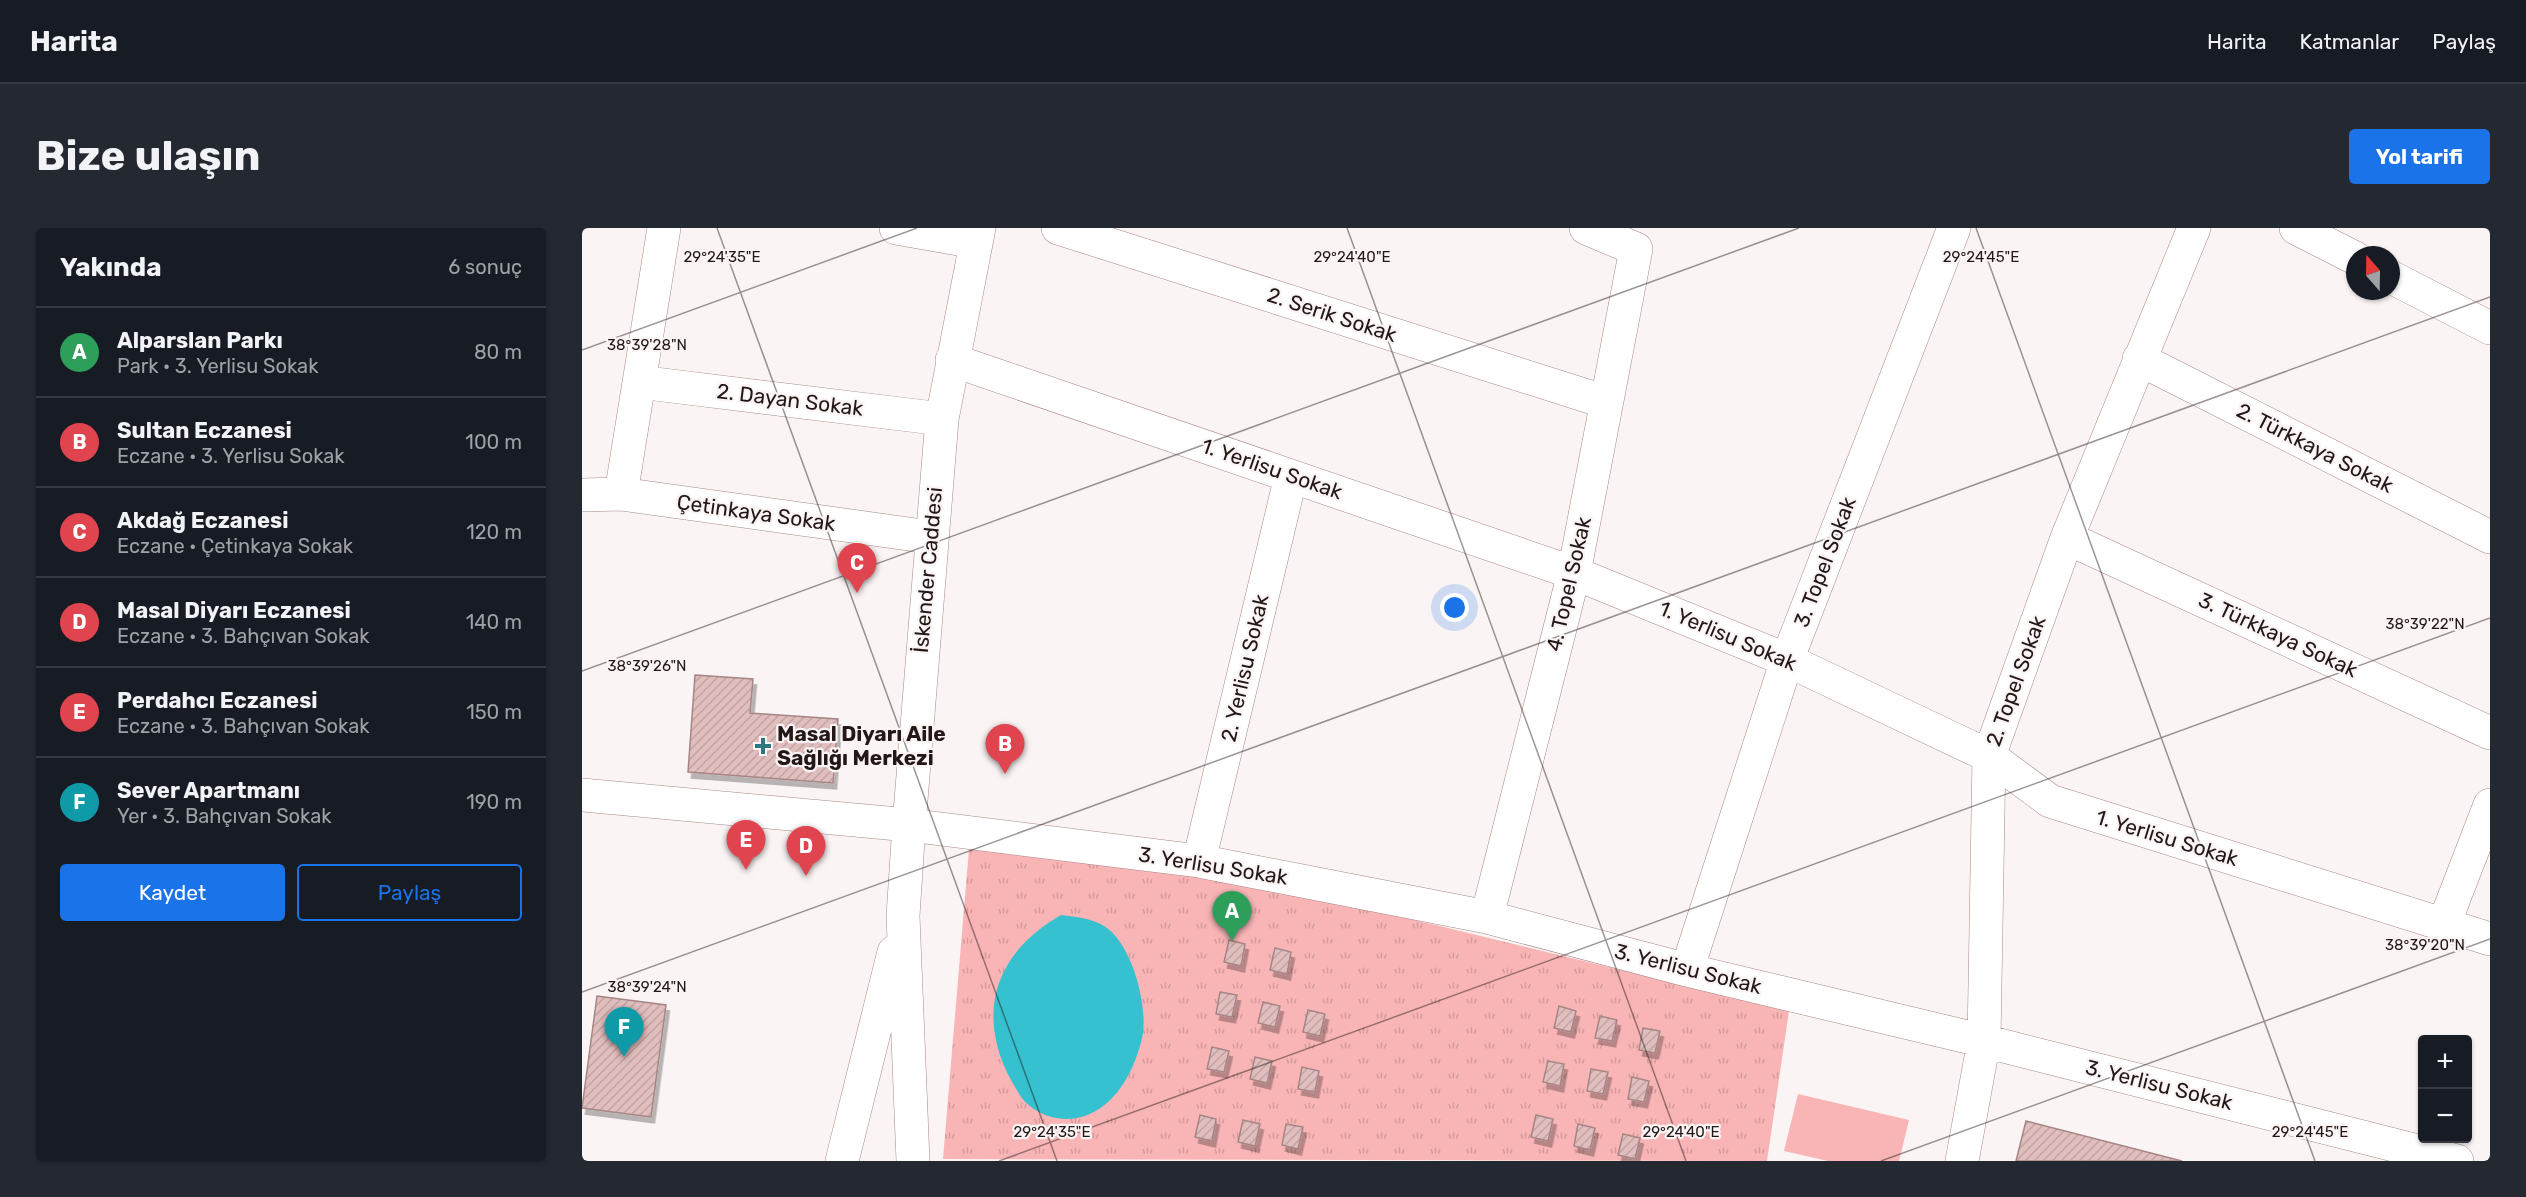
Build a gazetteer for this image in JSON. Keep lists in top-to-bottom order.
{
  "streets": {
    "street": [
      "2. Serik Sokak",
      "2. Dayan Sokak",
      "2. Türkkaya Sokak",
      "1. Yerlisu Sokak",
      "Çetinkaya Sokak",
      "3. Topel Sokak",
      "İskender Caddesi",
      "4. Topel Sokak",
      "3. Türkkaya Sokak",
      "2. Yerlisu Sokak",
      "2. Topel Sokak",
      "3. Yerlisu Sokak"
    ]
  },
  "crossings": [
    ["2. Serik Sokak", "4. Topel Sokak"],
    ["2. Dayan Sokak", "İskender Caddesi"],
    ["2. Türkkaya Sokak", "2. Topel Sokak"],
    ["1. Yerlisu Sokak", "3. Topel Sokak"],
    ["1. Yerlisu Sokak", "İskender Caddesi"],
    ["1. Yerlisu Sokak", "4. Topel Sokak"],
    ["1. Yerlisu Sokak", "2. Yerlisu Sokak"],
    ["1. Yerlisu Sokak", "2. Topel Sokak"],
    ["Çetinkaya Sokak", "İskender Caddesi"],
    ["3. Topel Sokak", "3. Yerlisu Sokak"],
    ["İskender Caddesi", "3. Yerlisu Sokak"],
    ["4. Topel Sokak", "3. Yerlisu Sokak"],
    ["3. Türkkaya Sokak", "2. Topel Sokak"],
    ["2. Yerlisu Sokak", "3. Yerlisu Sokak"],
    ["2. Topel Sokak", "3. Yerlisu Sokak"]
  ],
  "places": {
    "health": ["Masal Diyarı Aile Sağlığı Merkezi"]
  },
  "north": "top",
  "page": {
    "header": "Harita",
    "nav": ["Harita", "Katmanlar", "Paylaş"],
    "buttons": [
      "Yol tarifi",
      ["Kaydet", "Paylaş"]
    ],
    "title": "Bize ulaşın",
    "heading": ["Yakında", "6 sonuç"],
    "list": [
      {
        "mark": "A",
        "name": "Alparslan Parkı",
        "note": "Park · 3. Yerlisu Sokak",
        "value": "80 m"
      },
      {
        "mark": "B",
        "name": "Sultan Eczanesi",
        "note": "Eczane · 3. Yerlisu Sokak",
        "value": "100 m"
      },
      {
        "mark": "C",
        "name": "Akdağ Eczanesi",
        "note": "Eczane · Çetinkaya Sokak",
        "value": "120 m"
      },
      {
        "mark": "D",
        "name": "Masal Diyarı Eczanesi",
        "note": "Eczane · 3. Bahçıvan Sokak",
        "value": "140 m"
      },
      {
        "mark": "E",
        "name": "Perdahcı Eczanesi",
        "note": "Eczane · 3. Bahçıvan Sokak",
        "value": "150 m"
      },
      {
        "mark": "F",
        "name": "Sever Apartmanı",
        "note": "Yer · 3. Bahçıvan Sokak",
        "value": "190 m"
      }
    ],
    "pins": [
      "C",
      "B",
      "E",
      "D",
      "A",
      "F"
    ],
    "map_buttons": ["+", "−"]
  },
  "coordinates": [
    "29°24'35\"E",
    "29°24'40\"E",
    "29°24'45\"E",
    "38°39'28\"N",
    "38°39'22\"N",
    "38°39'26\"N",
    "38°39'20\"N",
    "38°39'24\"N"
  ]
}
